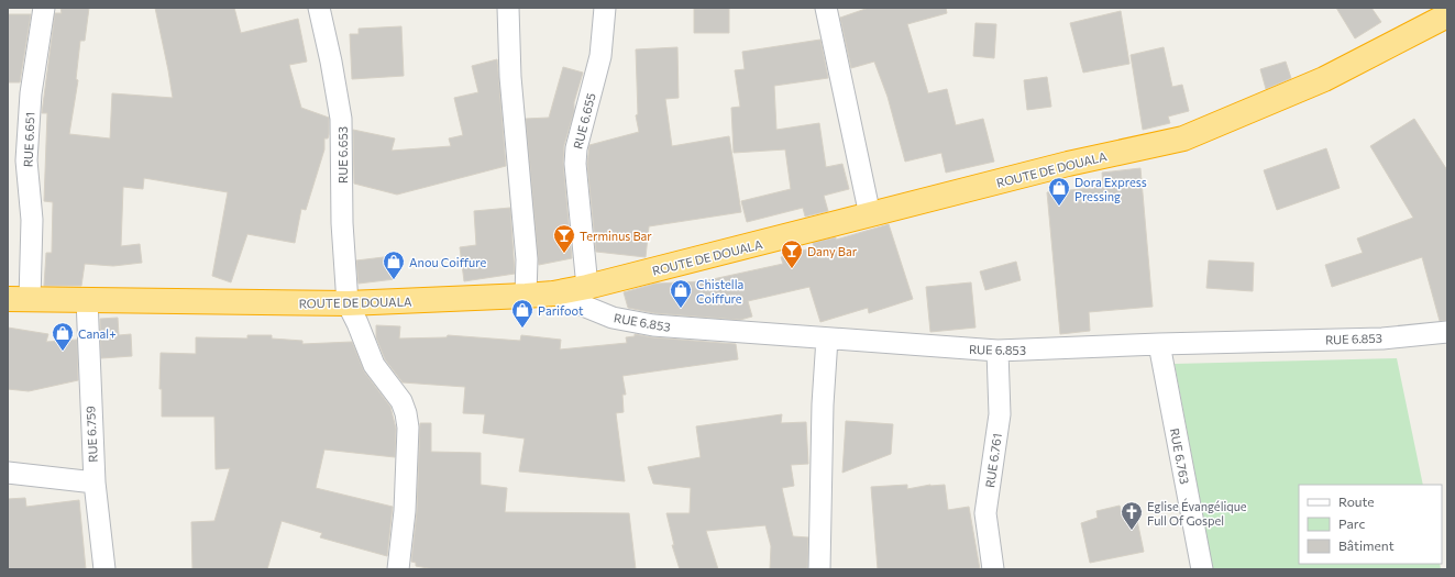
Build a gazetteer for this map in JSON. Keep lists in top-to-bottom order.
{
  "streets": {
    "highway": ["ROUTE DE DOUALA"],
    "street": [
      "RUE 6.655",
      "RUE 6.651",
      "RUE 6.653",
      "RUE 6.853",
      "RUE 6.759",
      "RUE 6.763",
      "RUE 6.761"
    ]
  },
  "crossings": [
    ["RUE 6.655", "ROUTE DE DOUALA"],
    ["RUE 6.651", "ROUTE DE DOUALA"],
    ["RUE 6.653", "ROUTE DE DOUALA"],
    ["ROUTE DE DOUALA", "RUE 6.853"],
    ["ROUTE DE DOUALA", "RUE 6.759"],
    ["RUE 6.853", "RUE 6.763"],
    ["RUE 6.853", "RUE 6.761"]
  ],
  "places": {
    "shop": [
      "Dora Express Pressing",
      "Anou Coiffure",
      "Chistella Coiffure",
      "Parifoot",
      "Canal+"
    ],
    "bar": ["Terminus Bar", "Dany Bar"],
    "church": ["Eglise Évangélique Full Of Gospel"]
  },
  "legend": ["Route", "Parc", "Bâtiment"]
}
